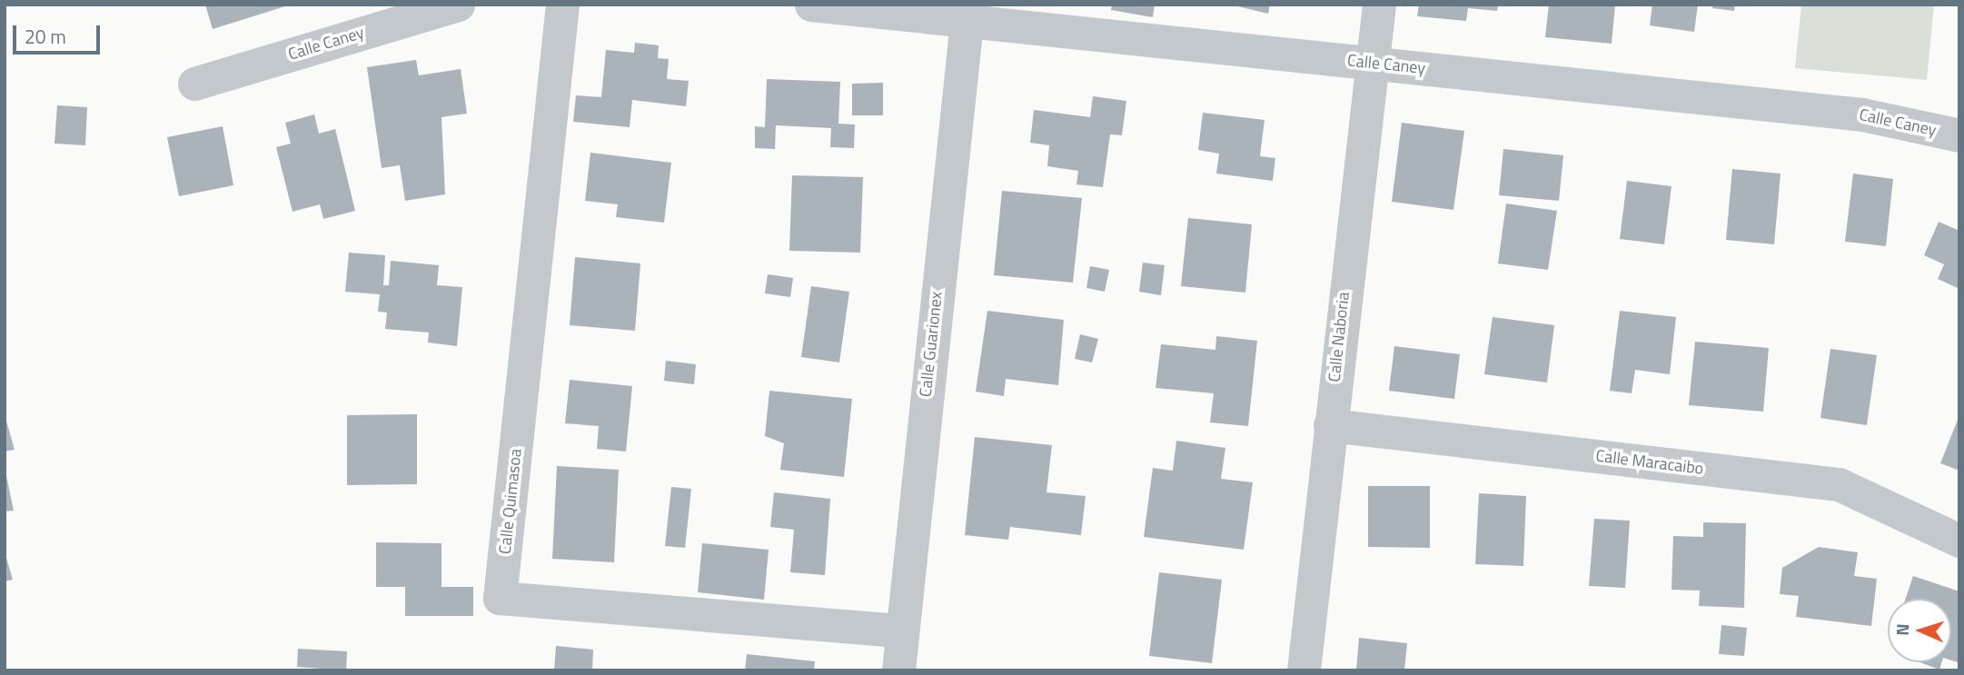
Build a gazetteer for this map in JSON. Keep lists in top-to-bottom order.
{
  "streets": {
    "street": [
      "Calle Caney",
      "Calle Naboria",
      "Calle Guarionex",
      "Calle Maracaibo",
      "Calle Quimasoa"
    ]
  },
  "crossings": [
    ["Calle Caney", "Calle Naboria"],
    ["Calle Caney", "Calle Guarionex"],
    ["Calle Naboria", "Calle Maracaibo"],
    ["Calle Guarionex", "Calle Quimasoa"]
  ],
  "scale_bar": "20 m",
  "north": "left"
}
